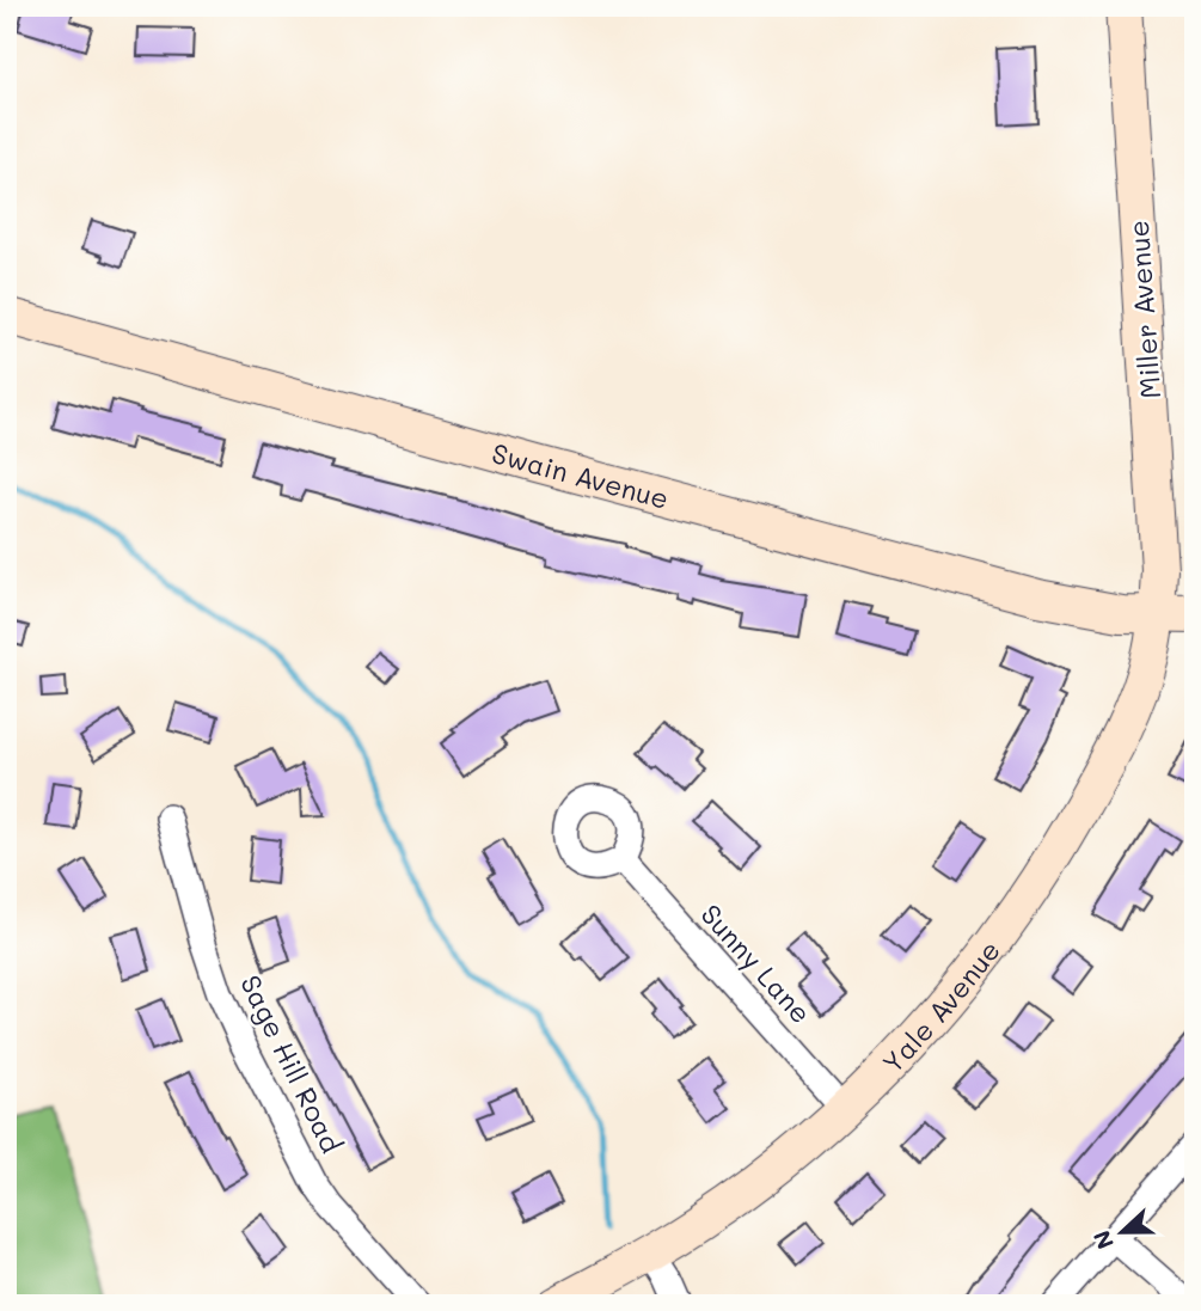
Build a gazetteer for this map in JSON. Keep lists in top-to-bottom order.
{
  "streets": {
    "main road": ["Miller Avenue", "Swain Avenue", "Yale Avenue"],
    "street": ["Sunny Lane", "Sage Hill Road"]
  },
  "crossings": [
    ["Miller Avenue", "Swain Avenue"],
    ["Miller Avenue", "Yale Avenue"],
    ["Swain Avenue", "Yale Avenue"],
    ["Sunny Lane", "Yale Avenue"]
  ],
  "north": "left"
}
